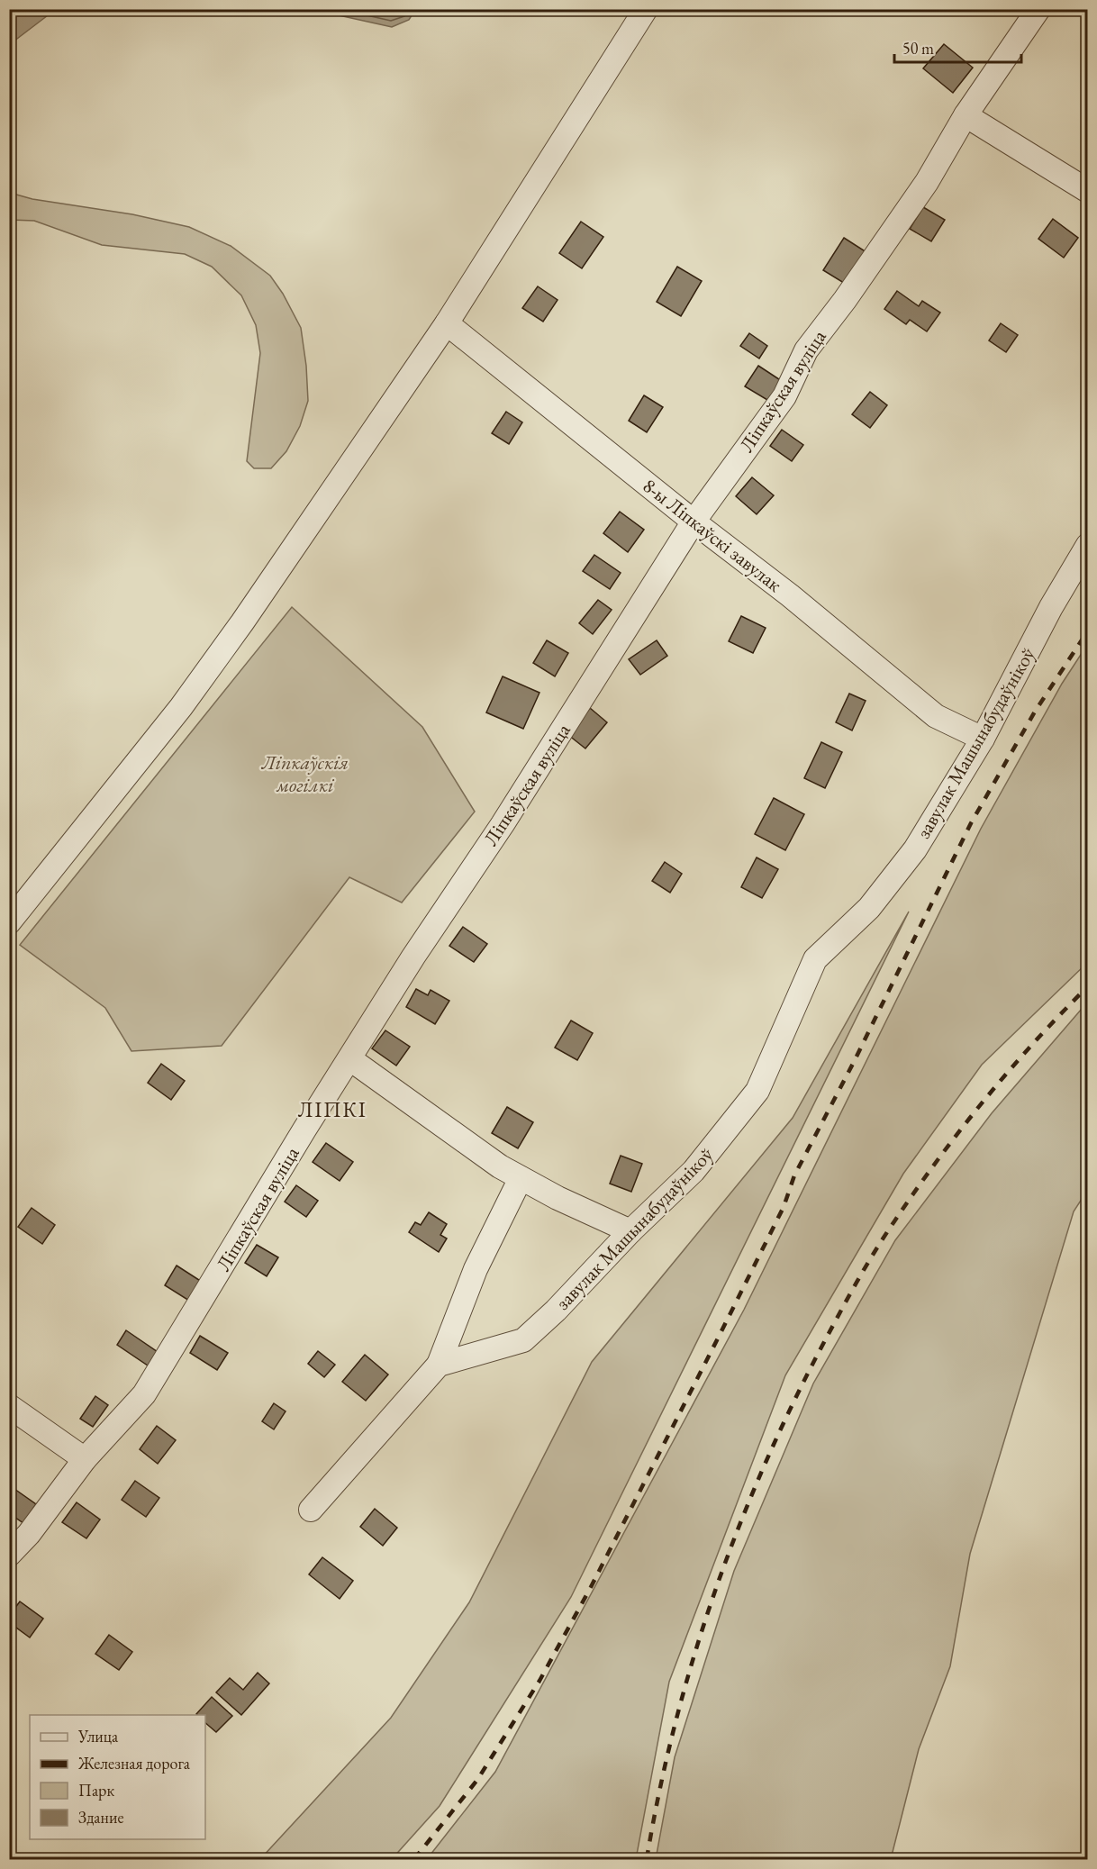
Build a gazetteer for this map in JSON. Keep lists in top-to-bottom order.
{
  "streets": {
    "street": ["Ліпкаўская вуліца", "8-ы Ліпкаўскі завулак", "завулак Машынабудаўнікоў"]
  },
  "crossings": [
    ["Ліпкаўская вуліца", "8-ы Ліпкаўскі завулак"],
    ["8-ы Ліпкаўскі завулак", "завулак Машынабудаўнікоў"]
  ],
  "districts": ["ЛІПКІ"],
  "parks": ["Ліпкаўскія могілкі"],
  "legend": [
    "Улица",
    "Железная дорога",
    "Парк",
    "Здание"
  ],
  "scale_bar": "50 m"
}
